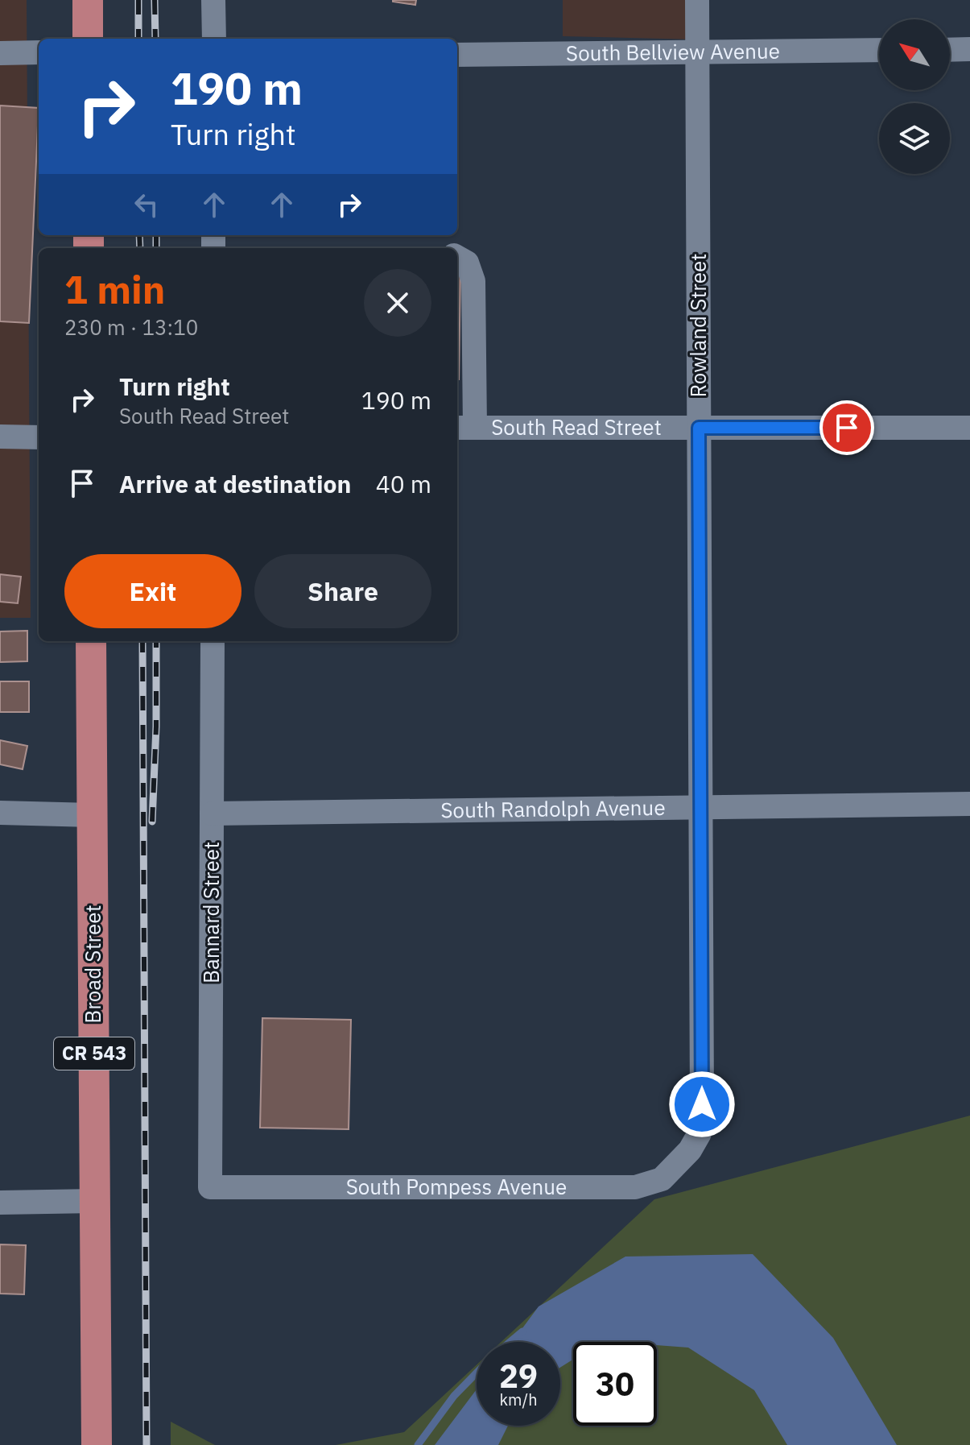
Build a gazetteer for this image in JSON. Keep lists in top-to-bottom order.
{
  "streets": {
    "main road": ["Broad Street", "CR 543"],
    "street": [
      "South Bellview Avenue",
      "Rowland Street",
      "South Read Street",
      "South Randolph Avenue",
      "Bannard Street",
      "South Pompess Avenue"
    ]
  },
  "crossings": [
    ["South Bellview Avenue", "Rowland Street"],
    ["Rowland Street", "South Read Street"],
    ["Rowland Street", "South Randolph Avenue"],
    ["Rowland Street", "South Pompess Avenue"],
    ["South Randolph Avenue", "Bannard Street"],
    ["Bannard Street", "South Pompess Avenue"]
  ],
  "north": "top left",
  "page": {
    "turn": ["190 m", "Turn right"],
    "heading": ["1 min", "230 m · 13:10"],
    "list": [
      {
        "name": "Turn right",
        "note": "South Read Street",
        "value": "190 m"
      },
      {
        "name": "Arrive at destination",
        "value": "40 m"
      }
    ],
    "buttons": ["Exit", "Share"],
    "speed": "29 km/h",
    "limit": "30"
  }
}
